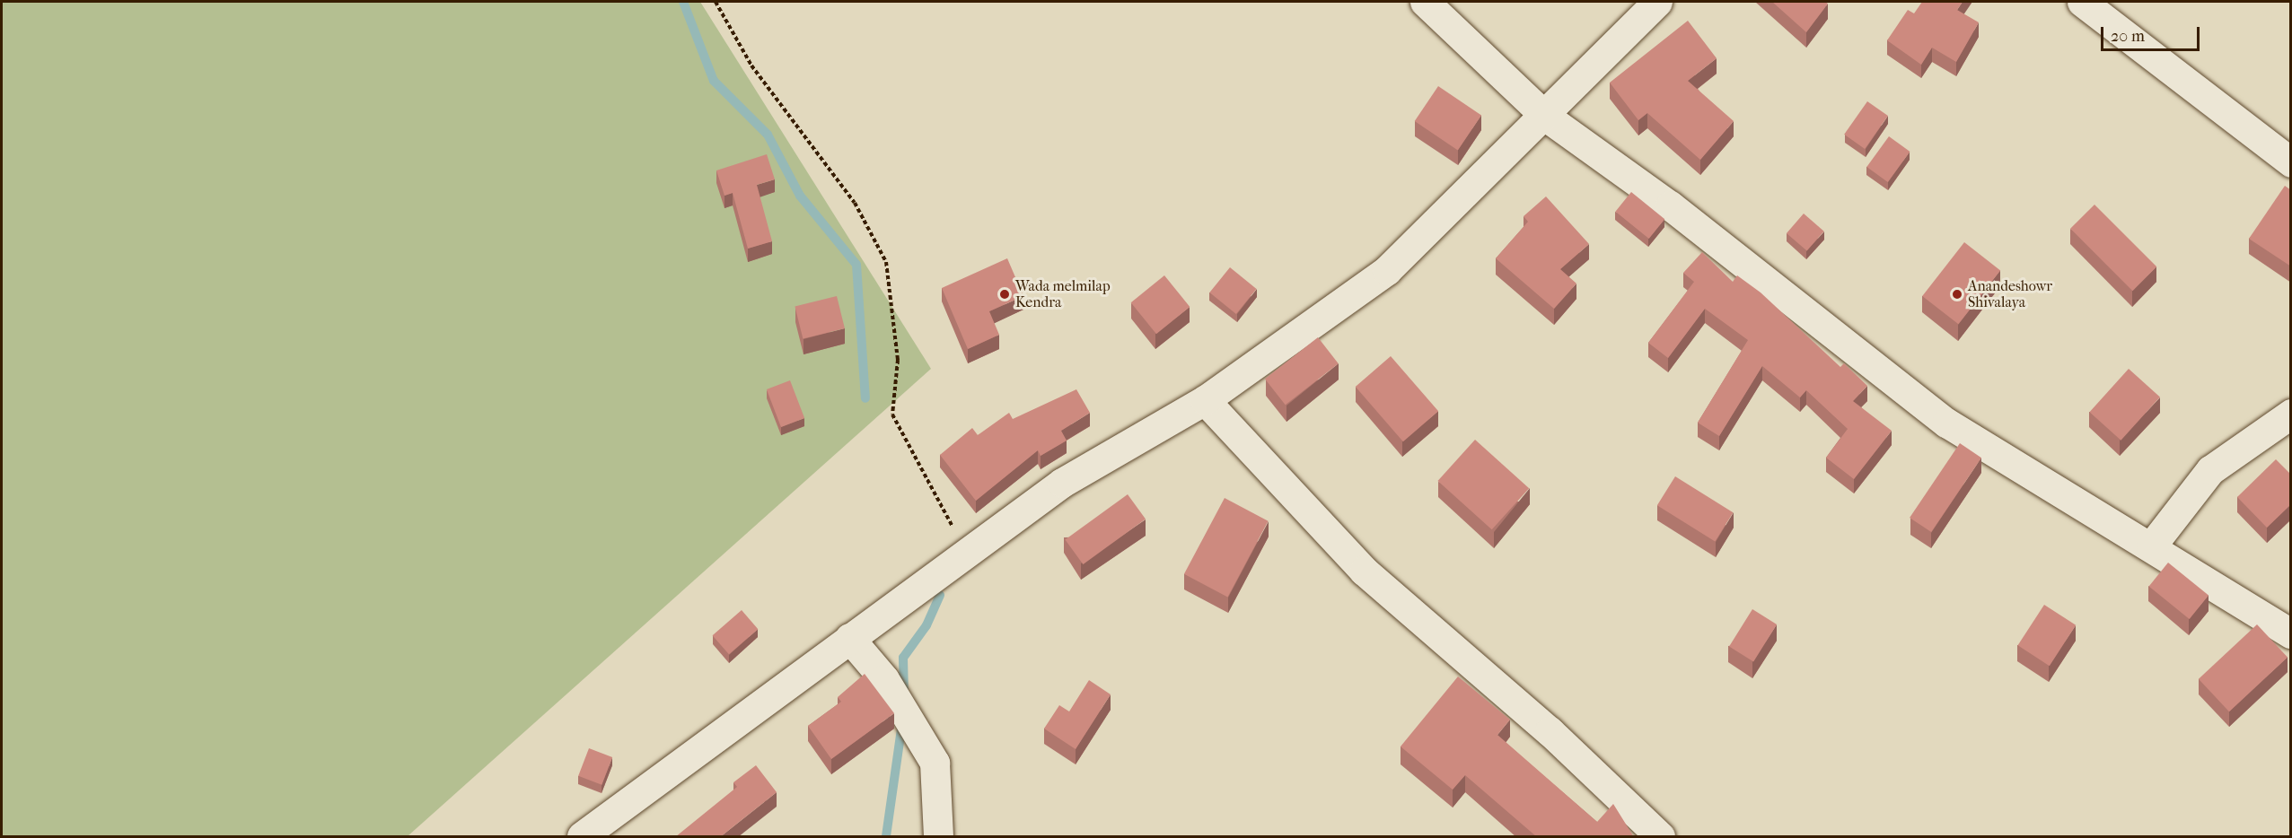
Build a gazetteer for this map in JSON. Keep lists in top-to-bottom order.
{
  "places": ["Wada melmilap Kendra", "Anandeshowr Shivalaya"],
  "scale_bar": "20 m"
}
